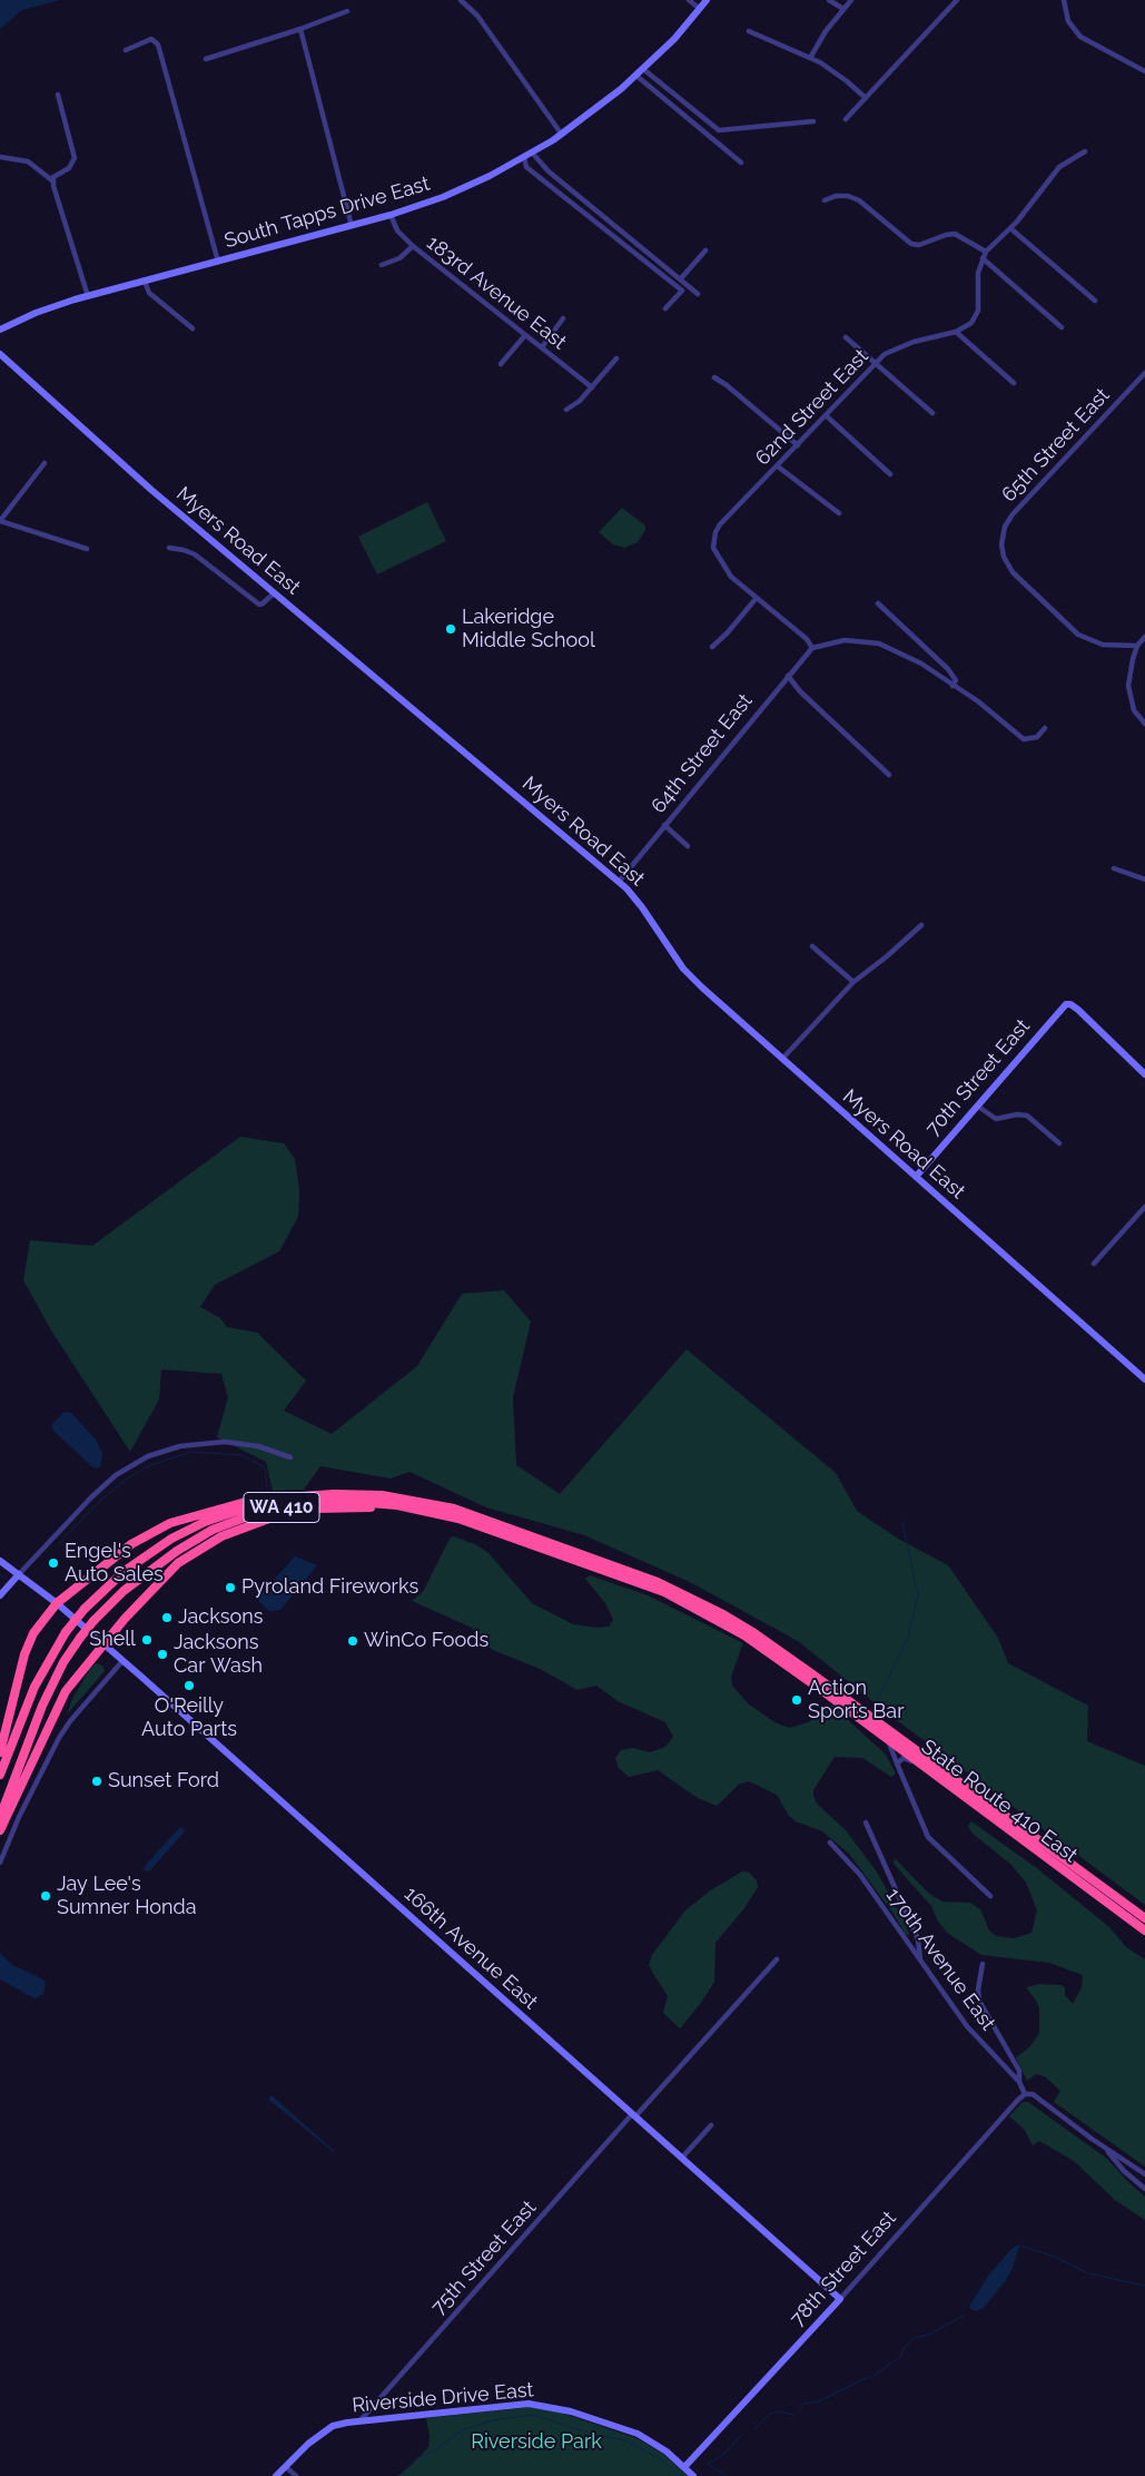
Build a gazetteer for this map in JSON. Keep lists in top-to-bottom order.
{
  "streets": {
    "highway": ["WA 410", "State Route 410 East"],
    "street": [
      "South Tapps Drive East",
      "183rd Avenue East",
      "62nd Street East",
      "65th Street East",
      "Myers Road East",
      "64th Street East",
      "70th Street East",
      "166th Avenue East",
      "170th Avenue East",
      "75th Street East",
      "78th Street East",
      "Riverside Drive East"
    ]
  },
  "crossings": [
    ["South Tapps Drive East", "183rd Avenue East"],
    ["Myers Road East", "64th Street East"],
    ["Myers Road East", "70th Street East"],
    ["WA 410", "State Route 410 East"],
    ["166th Avenue East", "75th Street East"],
    ["166th Avenue East", "78th Street East"],
    ["170th Avenue East", "78th Street East"],
    ["75th Street East", "Riverside Drive East"],
    ["78th Street East", "Riverside Drive East"]
  ],
  "parks": ["Riverside Park"],
  "places": [
    "Lakeridge Middle School",
    "Engel's Auto Sales",
    "Pyroland Fireworks",
    "Jacksons",
    "Shell",
    "WinCo Foods",
    "Jacksons Car Wash",
    "O'Reilly Auto Parts",
    "Action Sports Bar",
    "Sunset Ford",
    "Jay Lee's Sumner Honda"
  ]
}
